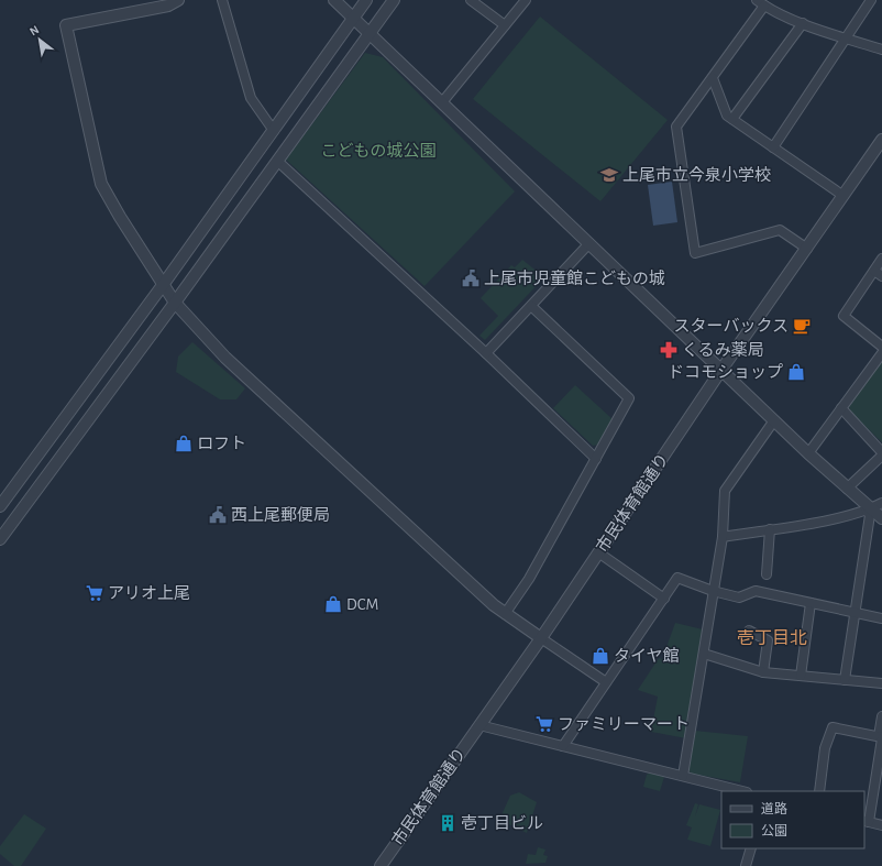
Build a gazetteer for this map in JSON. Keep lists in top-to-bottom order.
{
  "streets": {
    "street": ["市民体育館通り"]
  },
  "districts": ["壱丁目北"],
  "parks": ["こどもの城公園"],
  "places": {
    "school or university": ["上尾市立今泉小学校"],
    "public building": ["上尾市児童館こどもの城", "西上尾郵便局"],
    "cafe": ["スターバックス"],
    "pharmacy": ["くるみ薬局"],
    "shop": [
      "ドコモショップ",
      "ロフト",
      "DCM",
      "タイヤ館"
    ],
    "supermarket": ["アリオ上尾", "ファミリーマート"],
    "building": ["壱丁目ビル"]
  },
  "legend": ["道路", "公園"],
  "north": "top left"
}
